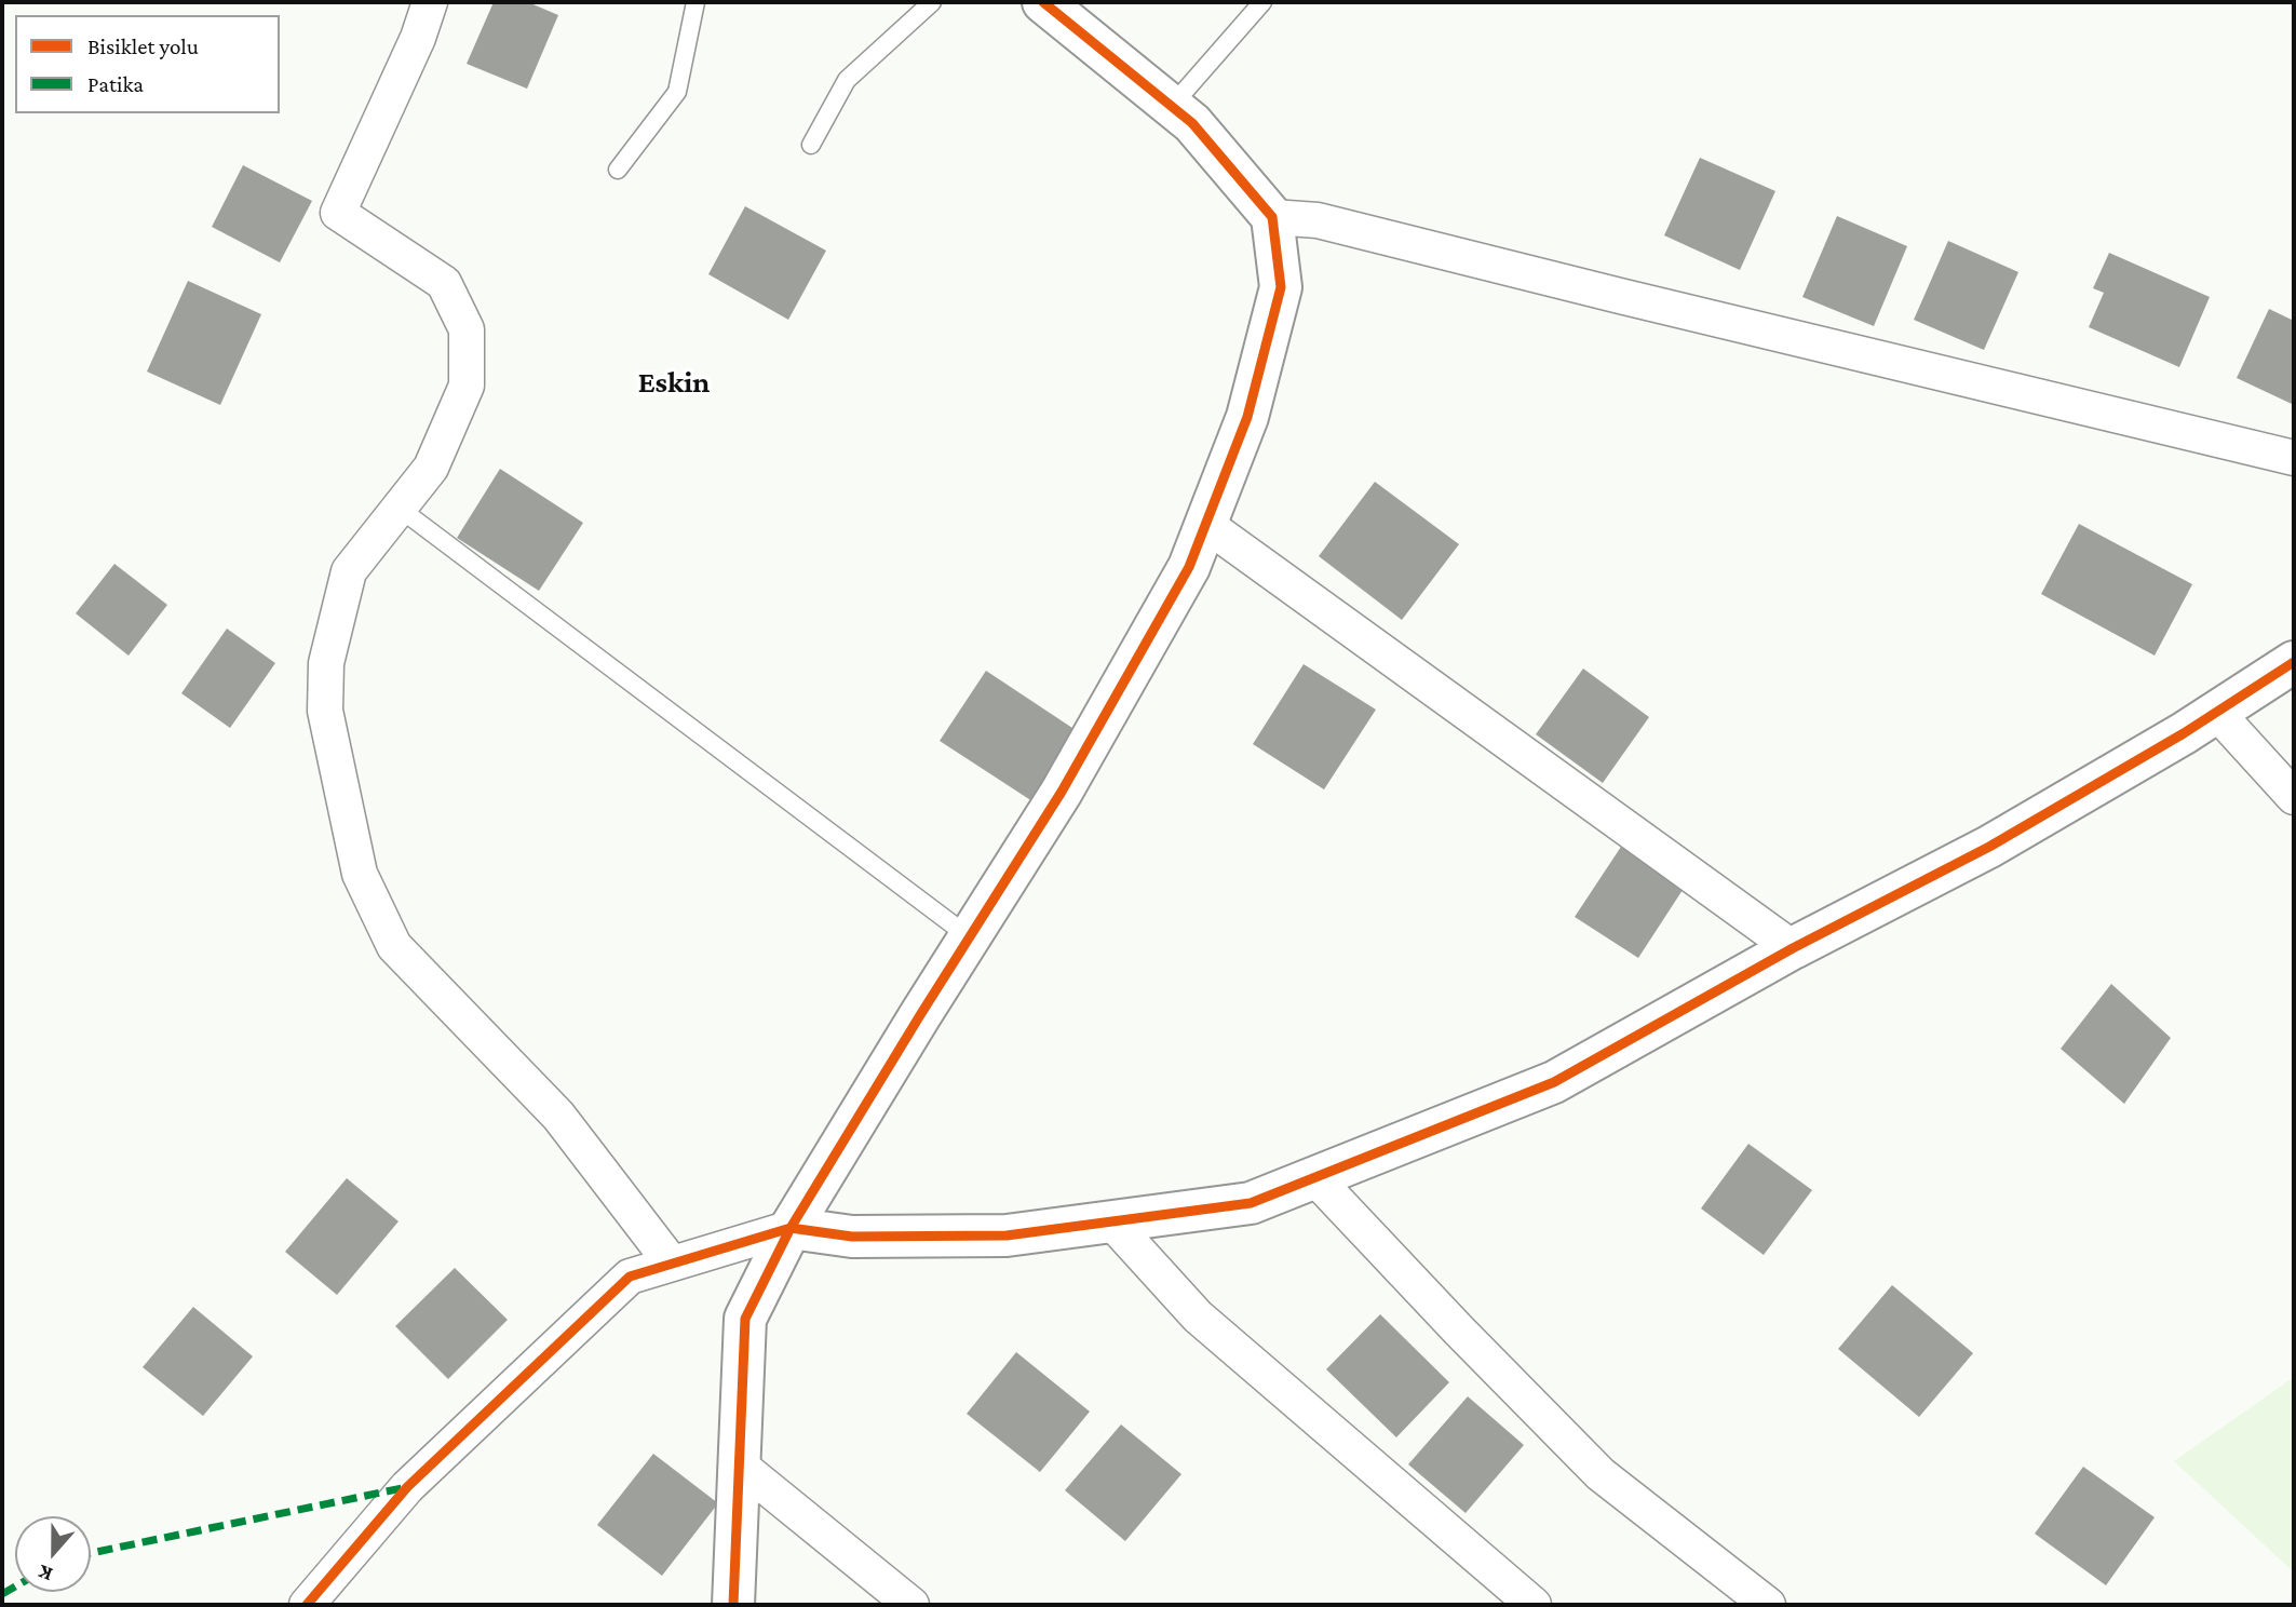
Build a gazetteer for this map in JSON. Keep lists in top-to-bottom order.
{
  "districts": ["Eskin"],
  "legend": ["Bisiklet yolu", "Patika"],
  "north": "bottom"
}
